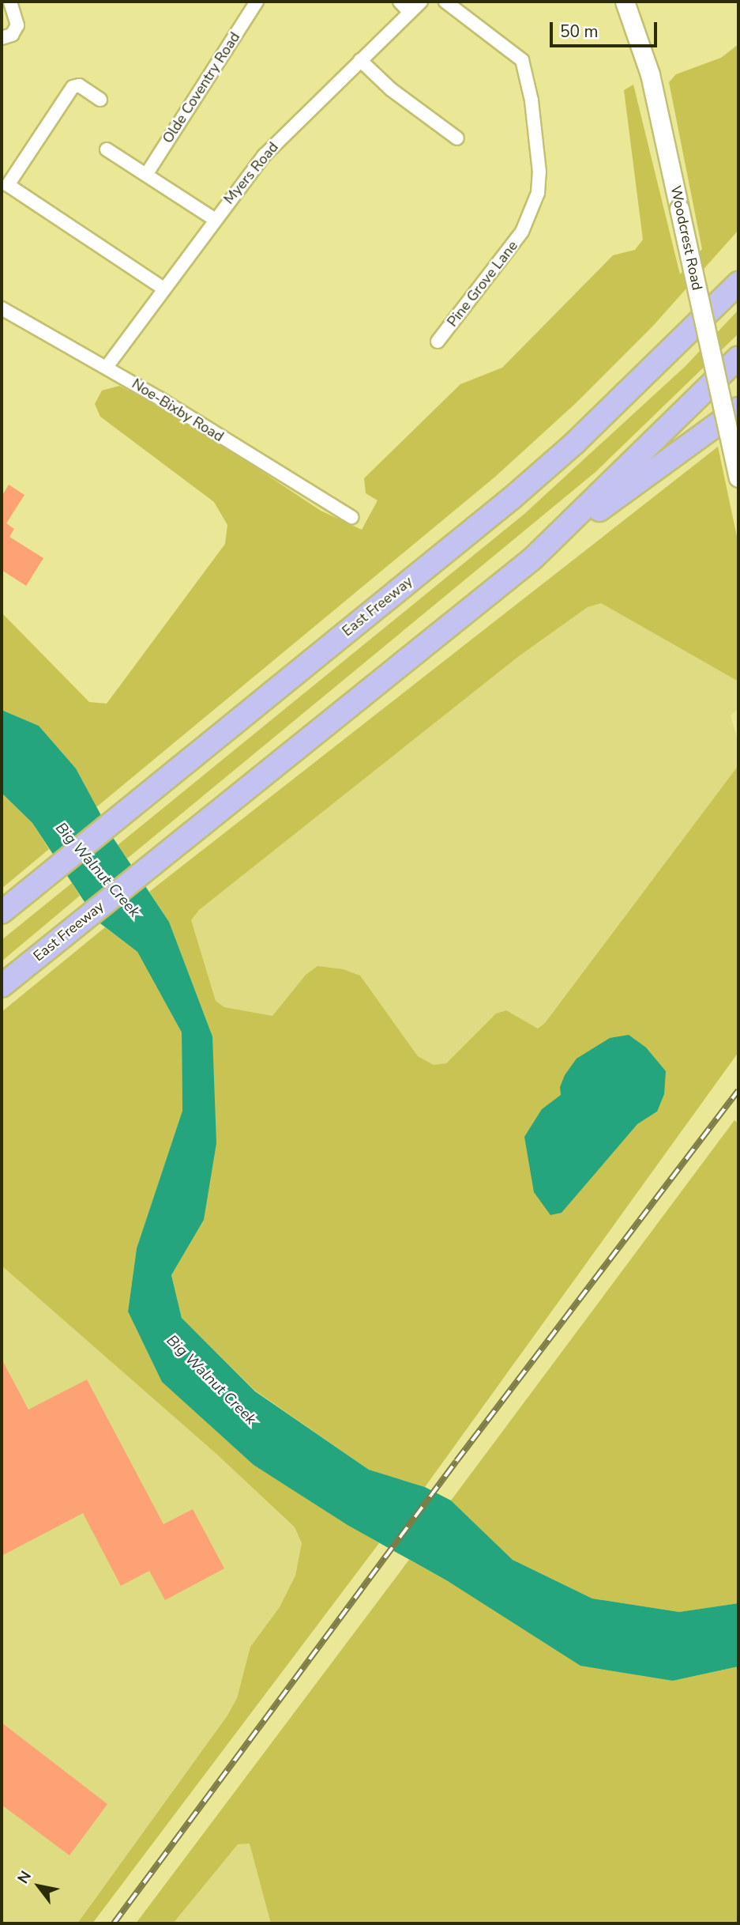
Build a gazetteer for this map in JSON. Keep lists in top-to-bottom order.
{
  "streets": {
    "highway": ["East Freeway"],
    "street": [
      "Olde Coventry Road",
      "Myers Road",
      "Woodcrest Road",
      "Pine Grove Lane",
      "Noe-Bixby Road"
    ]
  },
  "crossings": [
    ["Myers Road", "Noe-Bixby Road"]
  ],
  "water": ["Big Walnut Creek"],
  "scale_bar": "50 m",
  "north": "top left"
}
